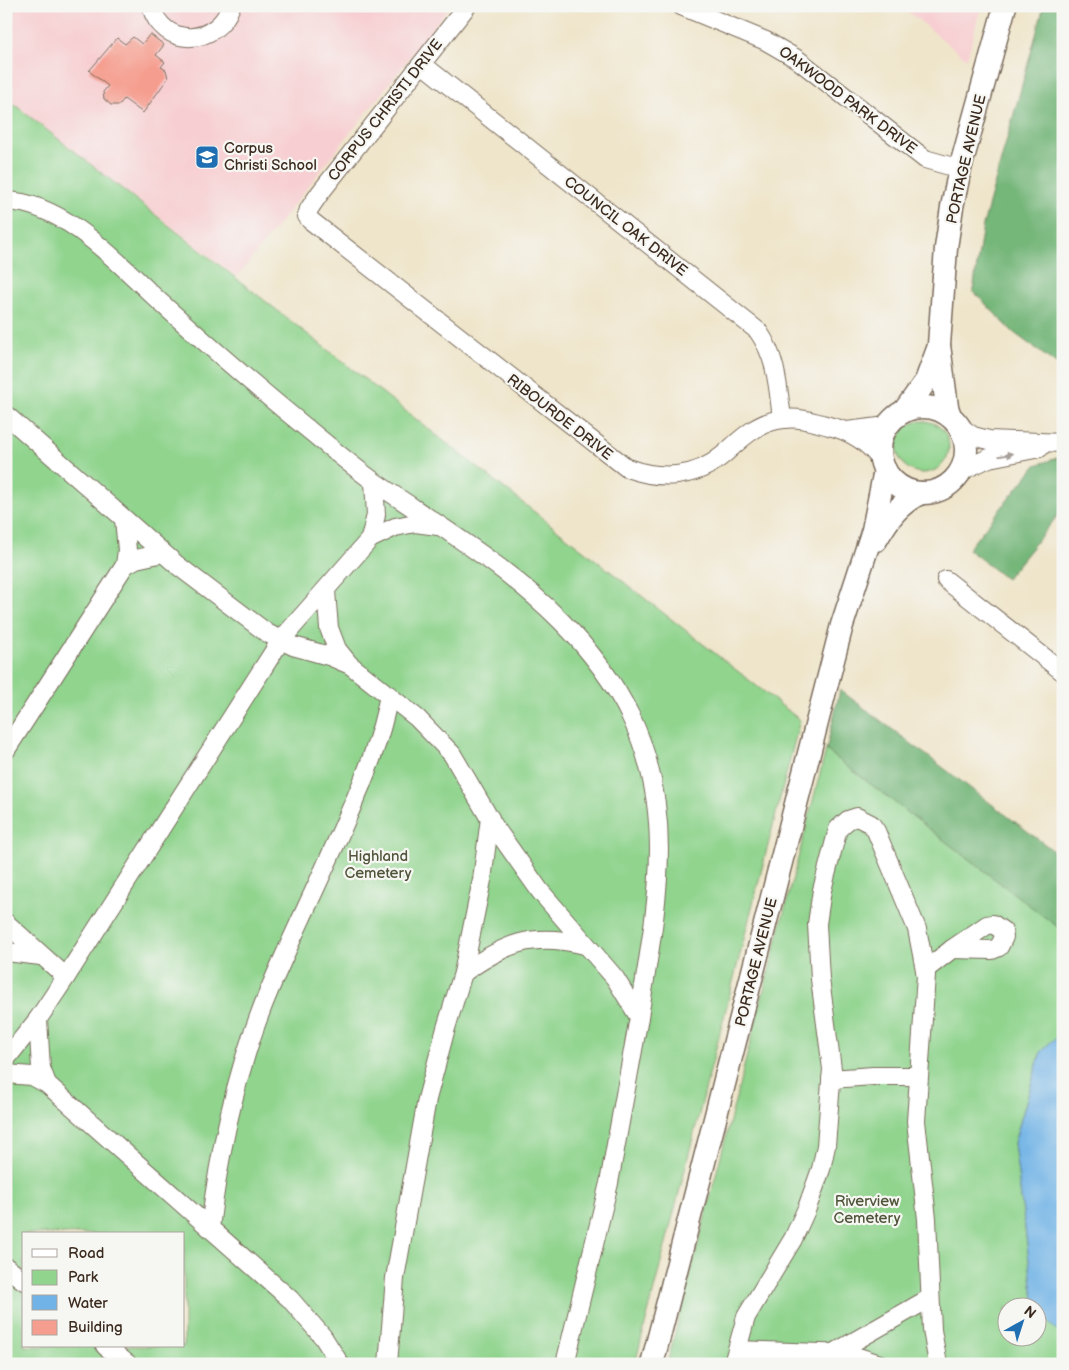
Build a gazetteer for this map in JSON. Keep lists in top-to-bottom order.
{
  "streets": {
    "main road": ["PORTAGE AVENUE"],
    "street": [
      "OAKWOOD PARK DRIVE",
      "CORPUS CHRISTI DRIVE",
      "COUNCIL OAK DRIVE",
      "RIBOURDE DRIVE"
    ]
  },
  "crossings": [
    ["OAKWOOD PARK DRIVE", "PORTAGE AVENUE"],
    ["CORPUS CHRISTI DRIVE", "COUNCIL OAK DRIVE"],
    ["CORPUS CHRISTI DRIVE", "RIBOURDE DRIVE"],
    ["PORTAGE AVENUE", "RIBOURDE DRIVE"],
    ["COUNCIL OAK DRIVE", "RIBOURDE DRIVE"]
  ],
  "parks": ["Highland Cemetery", "Riverview Cemetery"],
  "places": {
    "school or university": ["Corpus Christi School"]
  },
  "legend": [
    "Road",
    "Park",
    "Water",
    "Building"
  ],
  "north": "top right"
}
